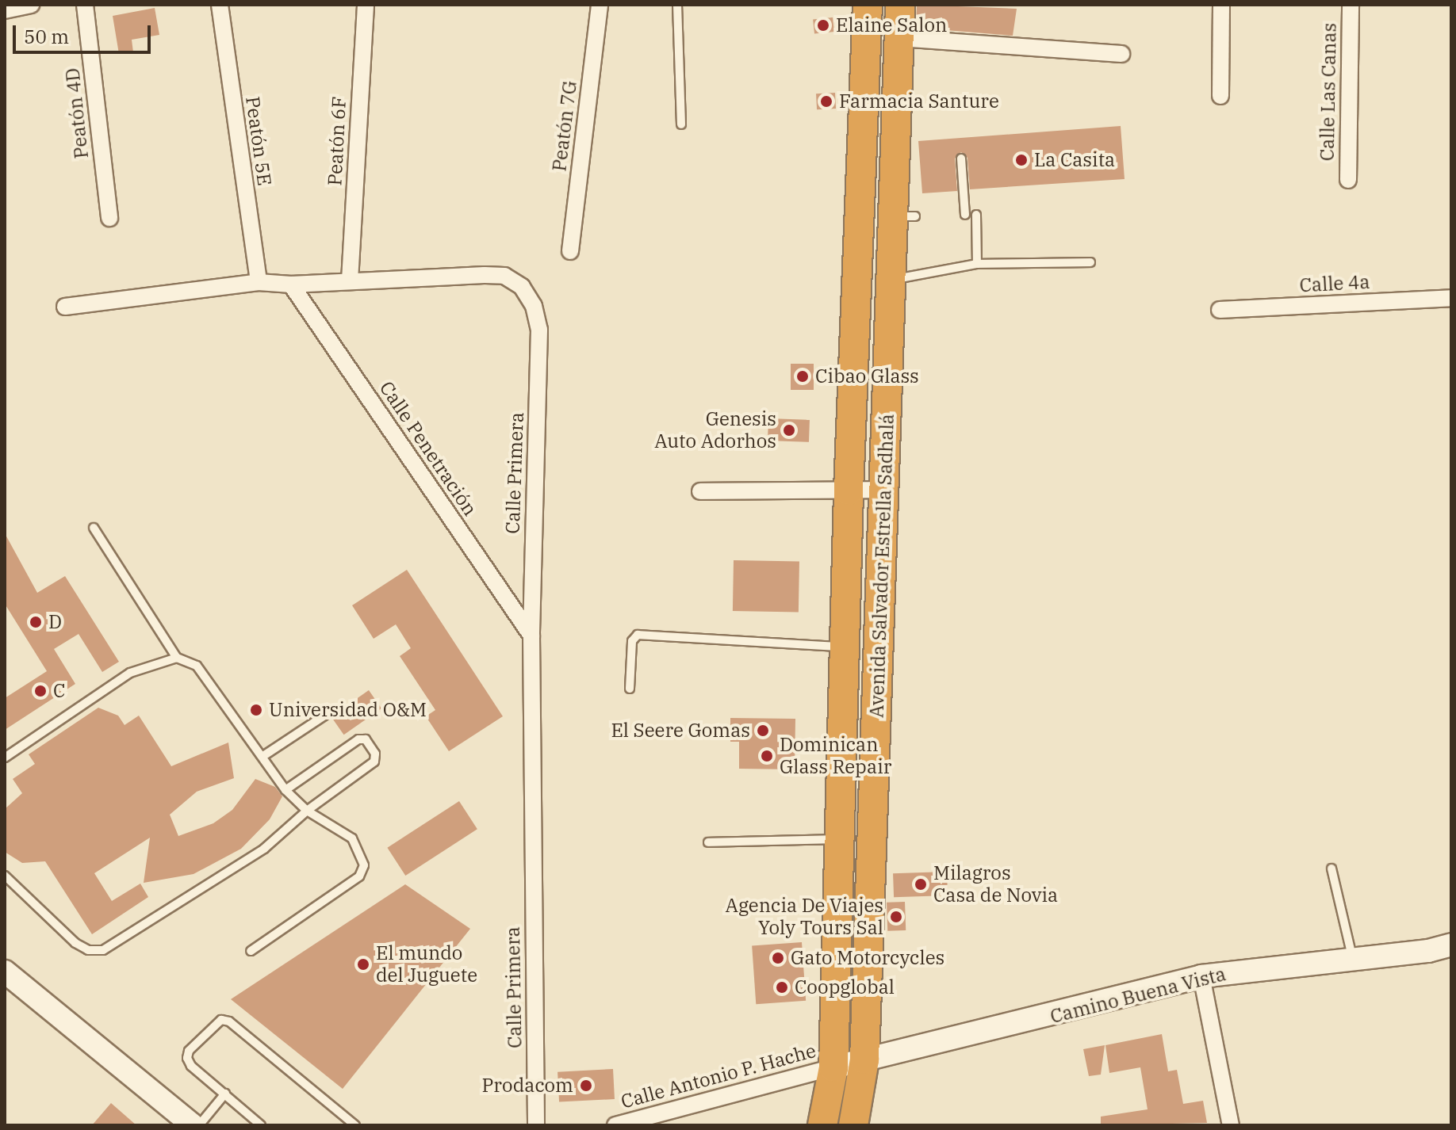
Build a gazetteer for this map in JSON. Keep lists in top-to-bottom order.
{
  "streets": {
    "highway": ["Avenida Salvador Estrella Sadhalá"],
    "street": [
      "Calle Las Canas",
      "Peatón 4D",
      "Peatón 7G",
      "Peatón 5E",
      "Peatón 6F",
      "Calle 4a",
      "Calle Penetración",
      "Calle Primera",
      "Camino Buena Vista",
      "Calle Antonio P. Hache"
    ]
  },
  "crossings": [
    ["Peatón 5E", "Calle Primera"],
    ["Peatón 6F", "Calle Primera"],
    ["Calle Penetración", "Calle Primera"],
    ["Avenida Salvador Estrella Sadhalá", "Camino Buena Vista"],
    ["Avenida Salvador Estrella Sadhalá", "Calle Antonio P. Hache"],
    ["Camino Buena Vista", "Calle Antonio P. Hache"]
  ],
  "places": [
    "Elaine Salon",
    "Farmacia Santure",
    "La Casita",
    "Cibao Glass",
    "Genesis Auto Adorhos",
    "D",
    "C",
    "Universidad O&M",
    "El Seere Gomas",
    "Dominican Glass Repair",
    "Milagros Casa de Novia",
    "Agencia De Viajes Yoly Tours Sal",
    "Gato Motorcycles",
    "El mundo del Juguete",
    "Coopglobal",
    "Prodacom"
  ],
  "scale_bar": "50 m"
}
